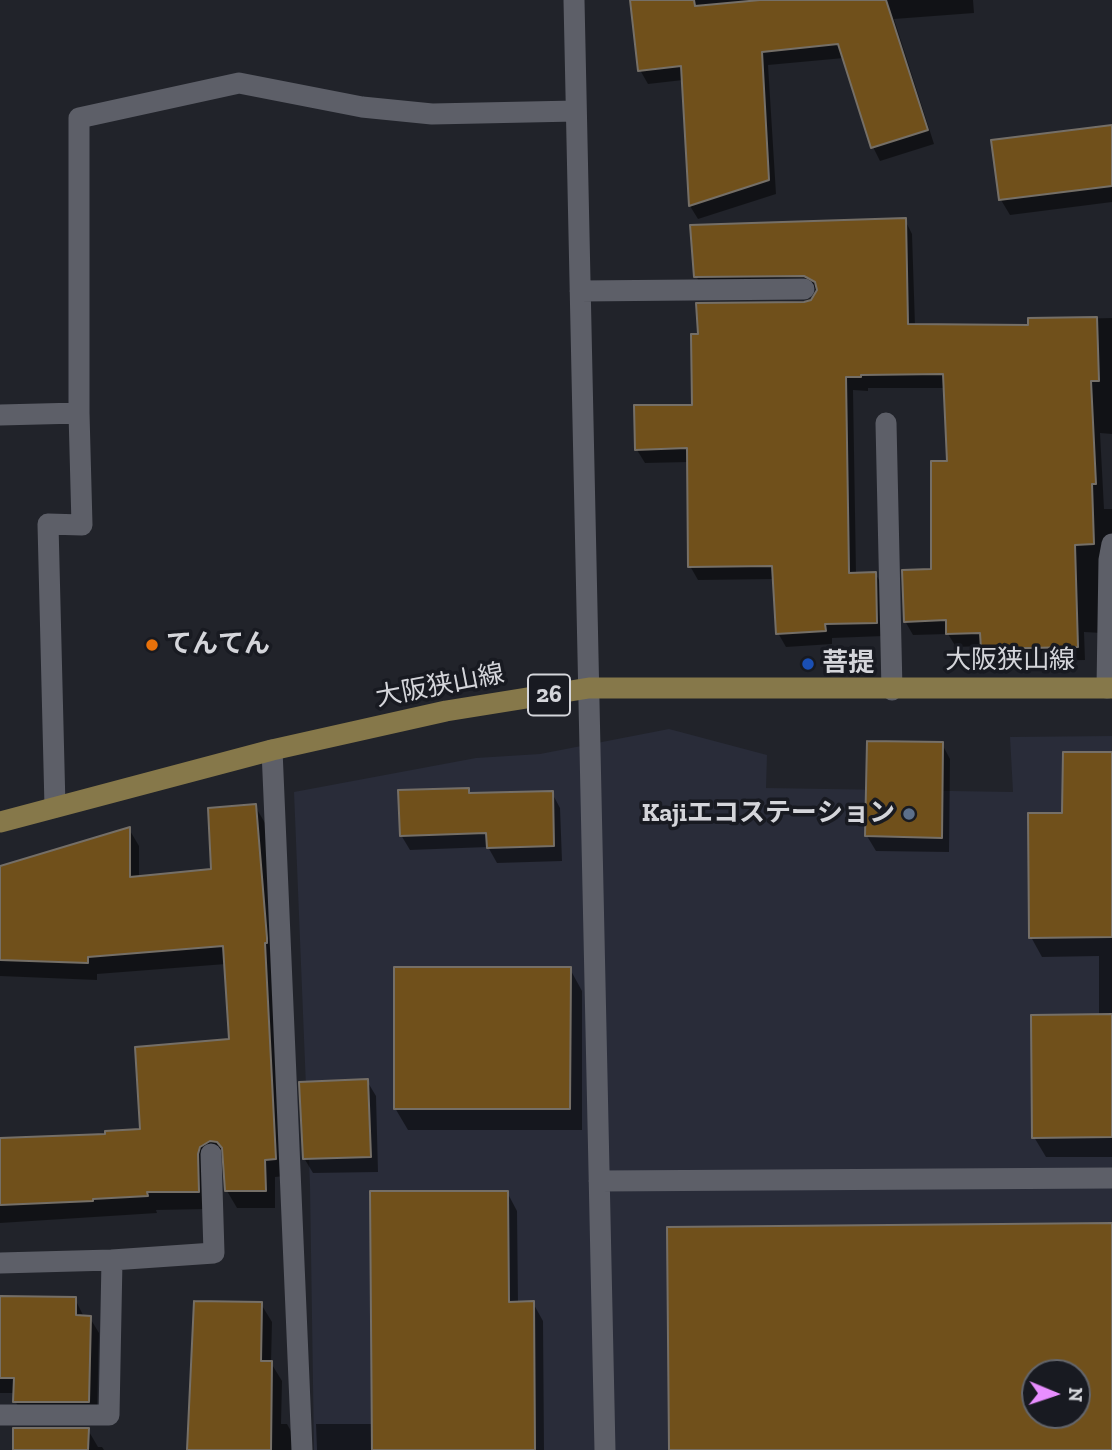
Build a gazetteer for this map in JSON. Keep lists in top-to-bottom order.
{
  "streets": {
    "main road": ["大阪狭山線", "26"]
  },
  "places": ["てんてん", "菩提", "Kajiエコステーション"],
  "north": "right"
}
